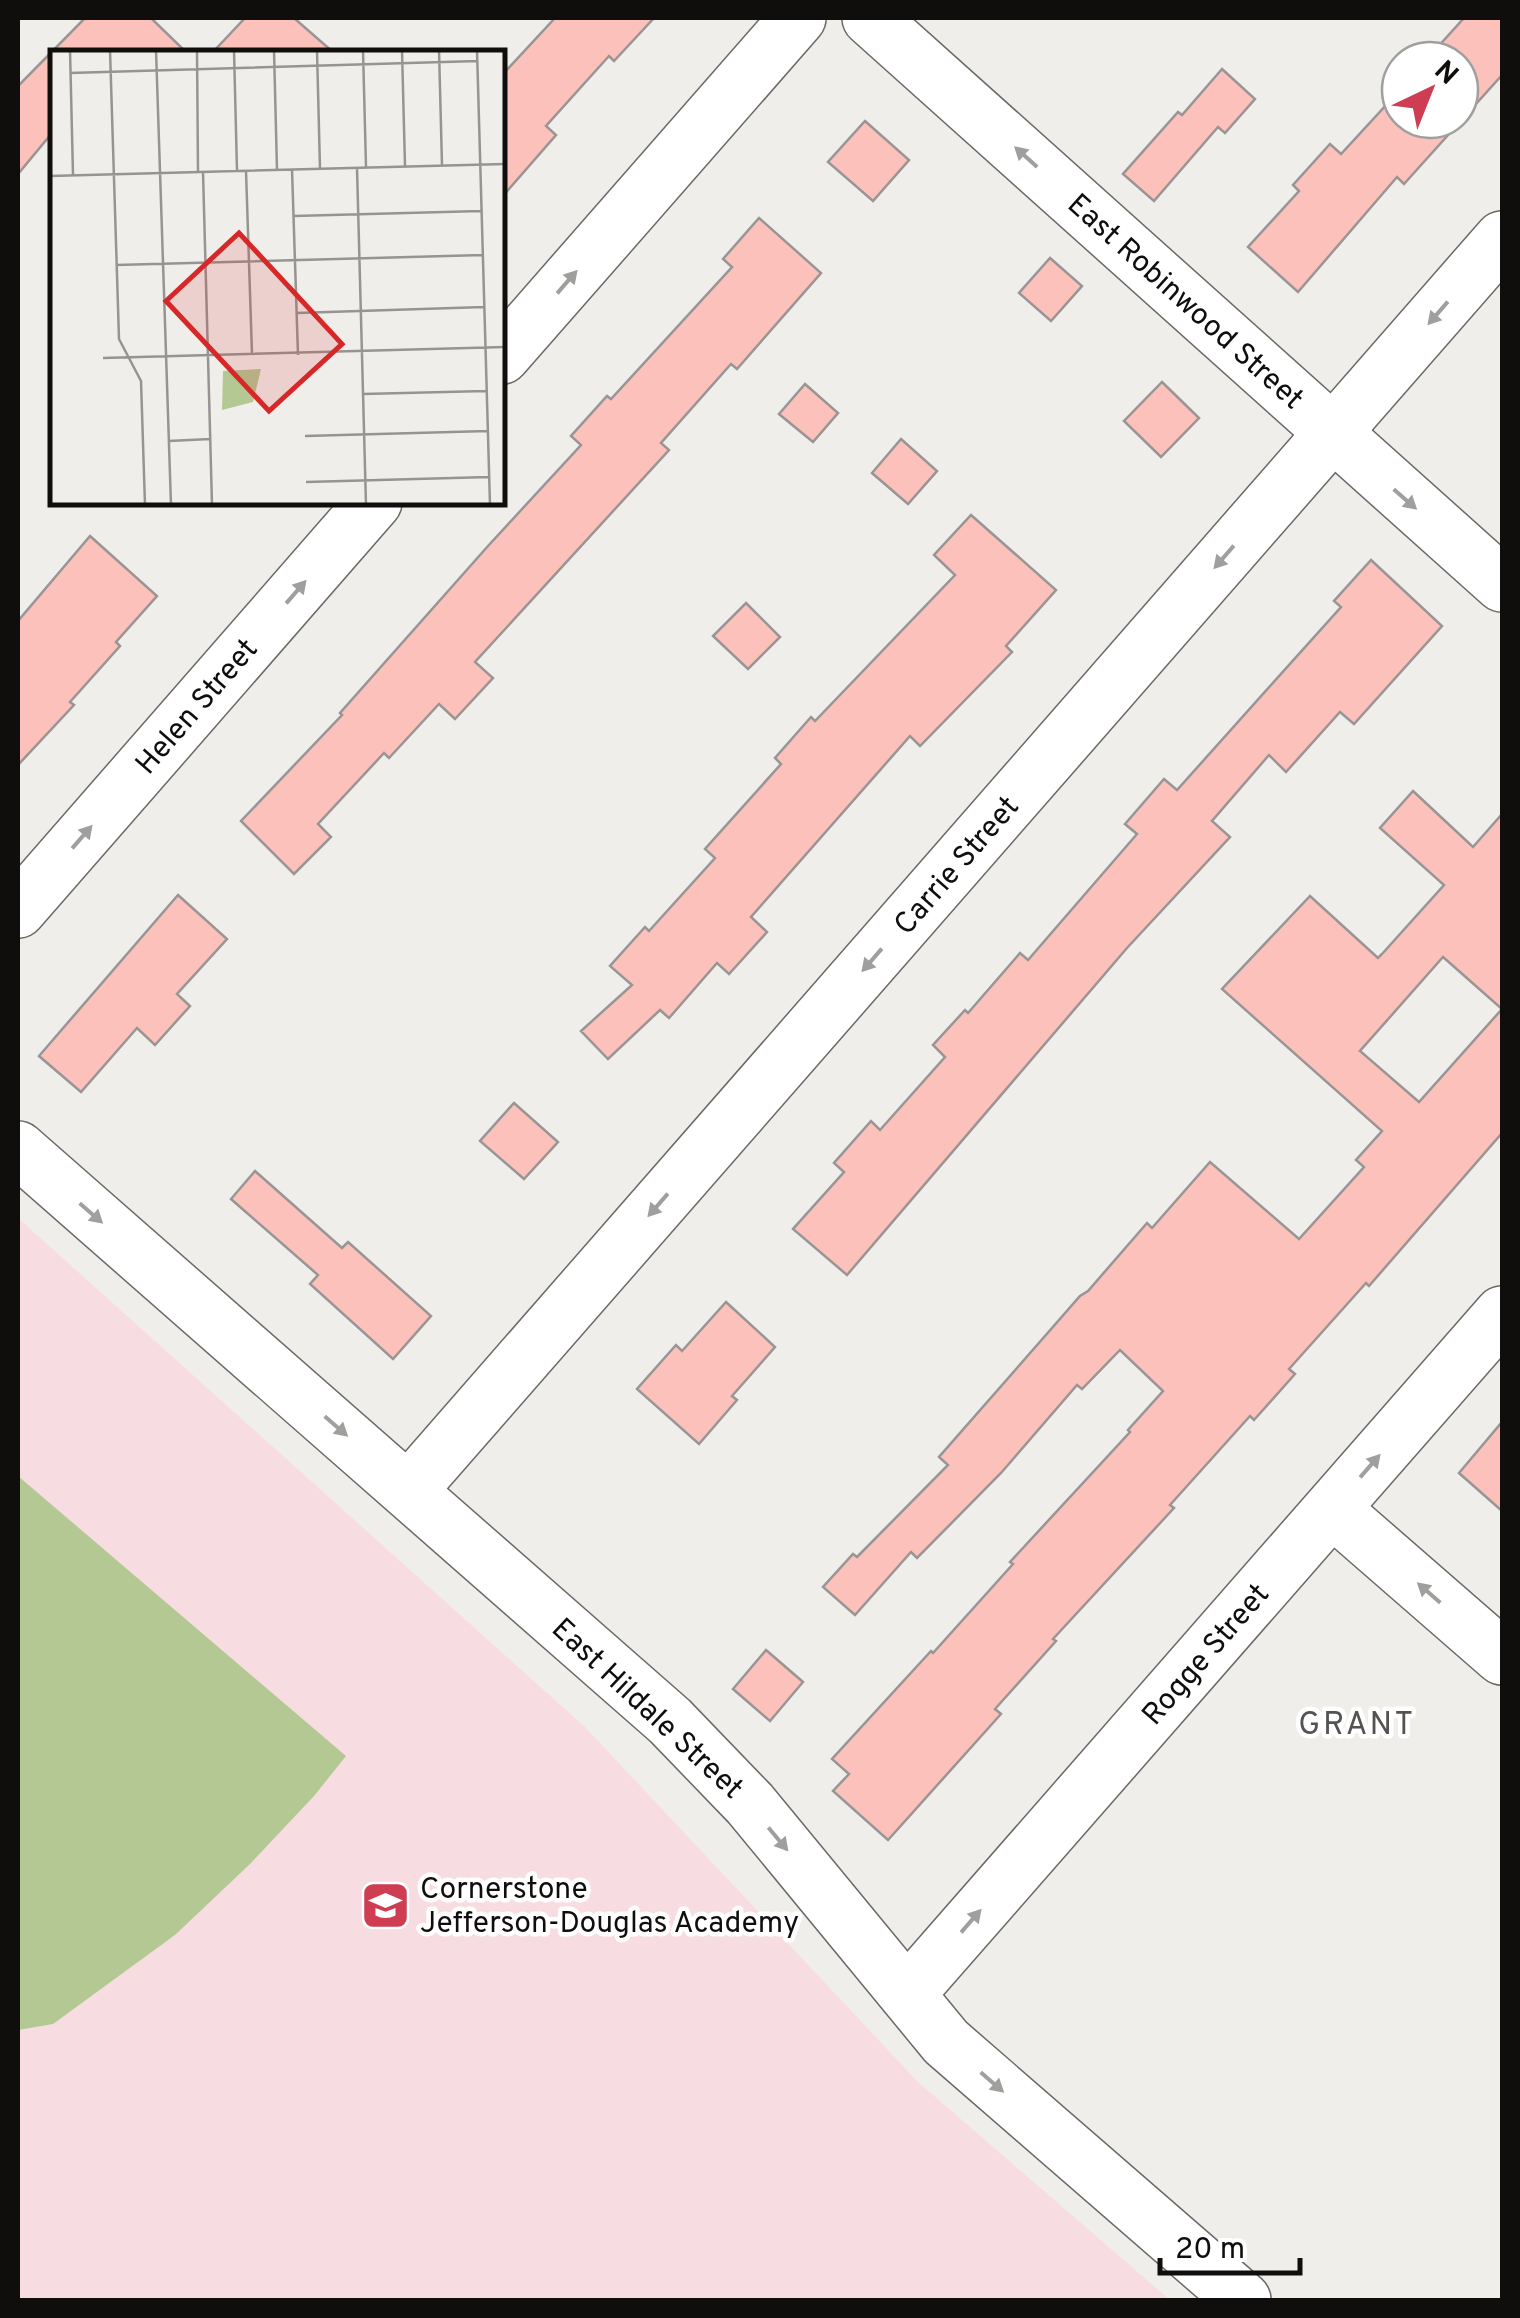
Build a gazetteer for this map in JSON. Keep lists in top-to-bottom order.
{
  "streets": {
    "street": [
      "East Robinwood Street",
      "Helen Street",
      "Carrie Street",
      "Rogge Street",
      "East Hildale Street"
    ]
  },
  "crossings": [
    ["East Robinwood Street", "Carrie Street"],
    ["Carrie Street", "East Hildale Street"],
    ["Rogge Street", "East Hildale Street"]
  ],
  "one_way": [
    "Helen Street",
    "Carrie Street",
    "Rogge Street",
    "East Hildale Street"
  ],
  "districts": ["GRANT"],
  "places": {
    "school or university": ["Cornerstone Jefferson-Douglas Academy"]
  },
  "scale_bar": "20 m",
  "north": "top right"
}
